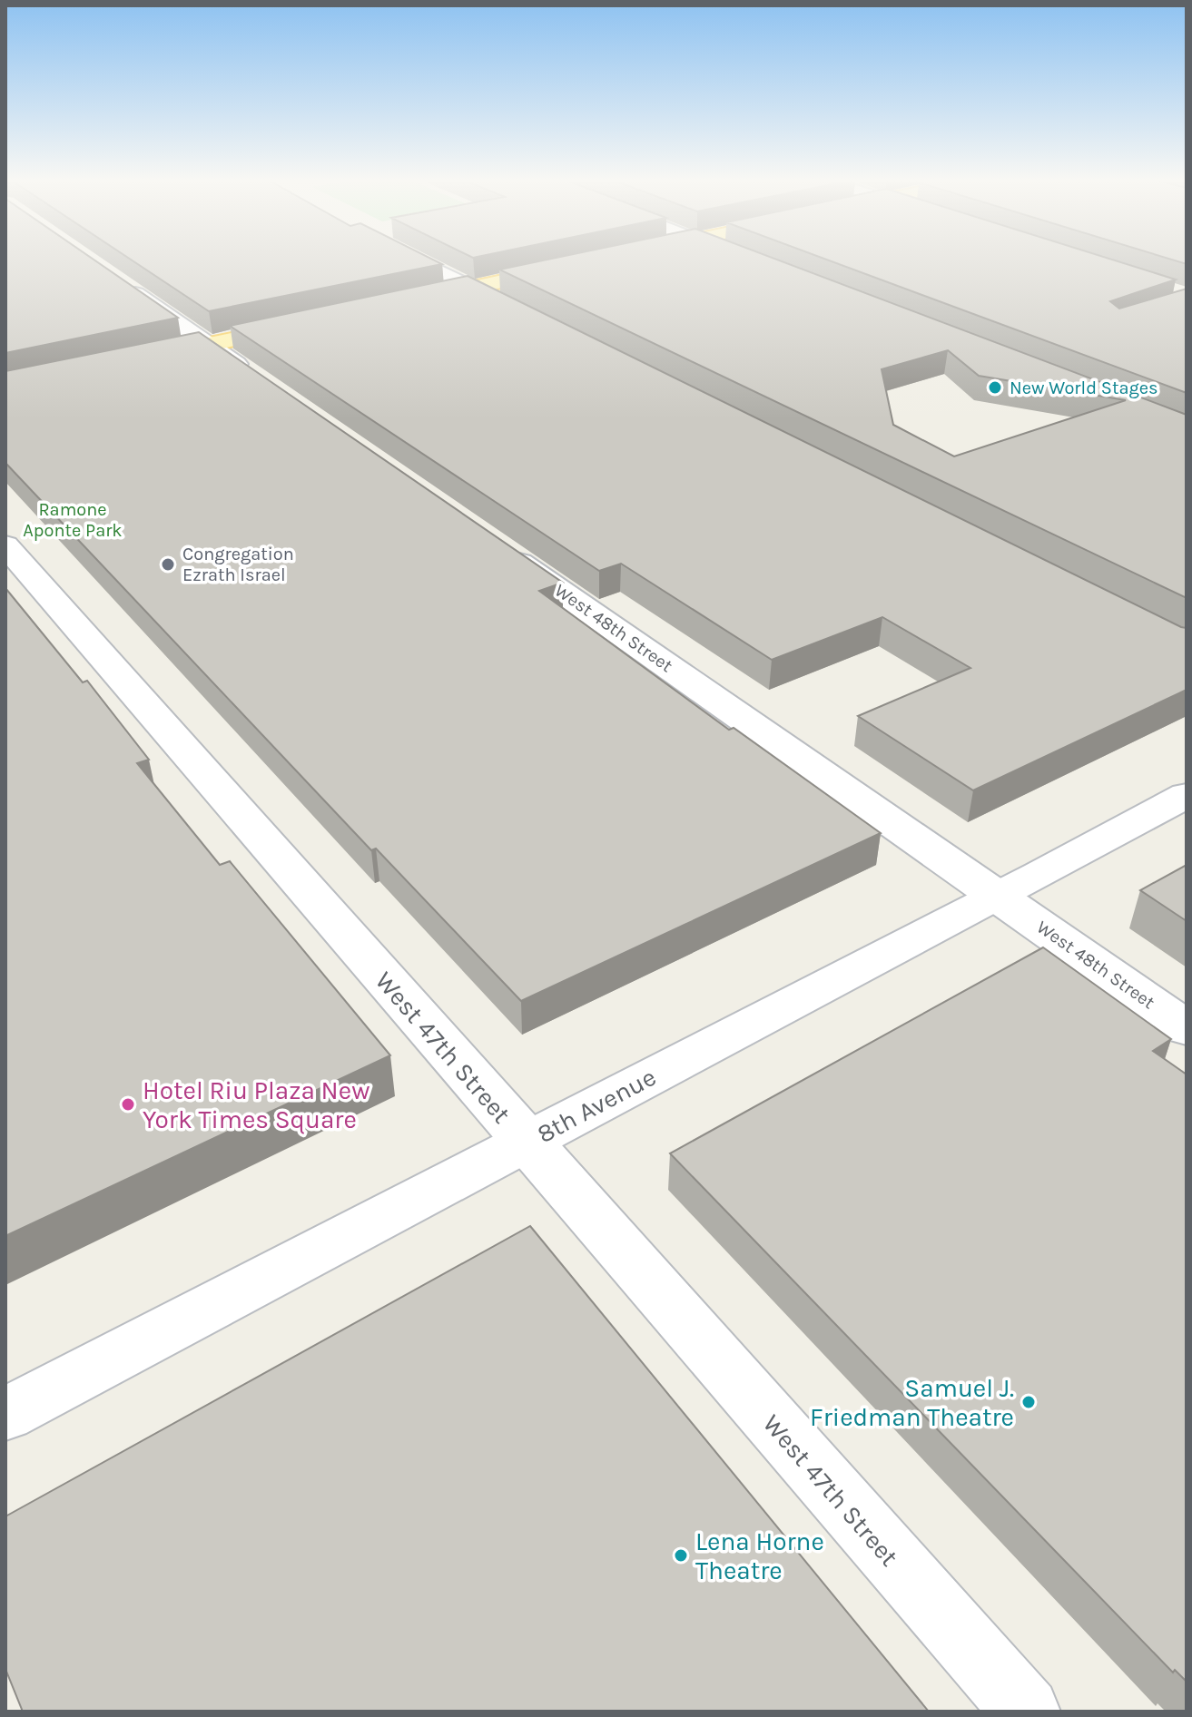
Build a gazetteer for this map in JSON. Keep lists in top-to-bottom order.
{
  "streets": {
    "street": ["West 48th Street", "West 47th Street", "8th Avenue"]
  },
  "crossings": [
    ["West 48th Street", "8th Avenue"],
    ["West 47th Street", "8th Avenue"]
  ],
  "parks": ["Ramone Aponte Park"],
  "places": [
    "New World Stages",
    "Congregation Ezrath Israel",
    "Hotel Riu Plaza New York Times Square",
    "Samuel J. Friedman Theatre",
    "Lena Horne Theatre"
  ]
}
